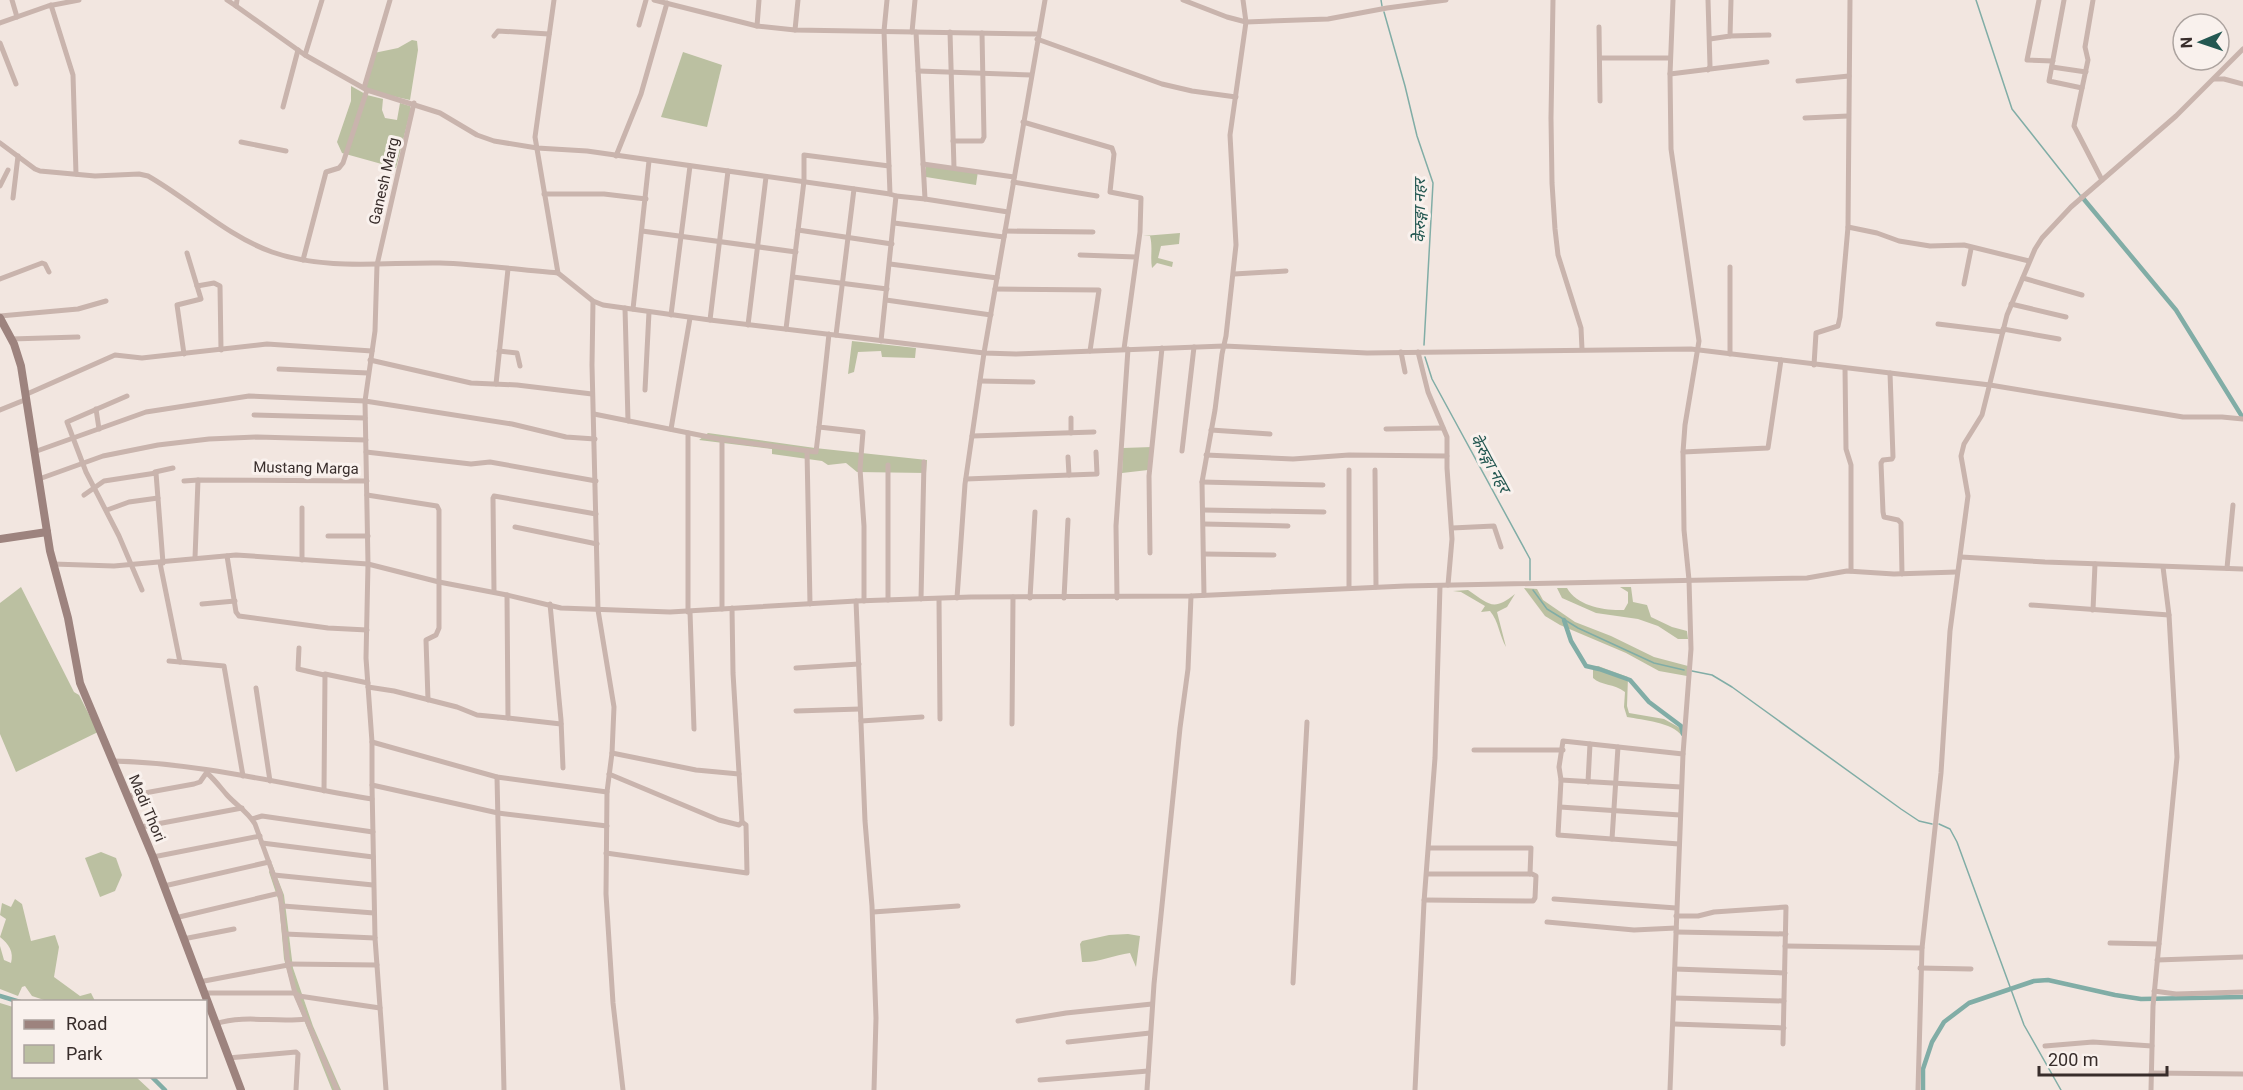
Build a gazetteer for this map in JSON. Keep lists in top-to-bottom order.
{
  "streets": {
    "main road": ["Madi Thori"],
    "street": ["Ganesh Marg", "Mustang Marga"]
  },
  "crossings": [
    ["Ganesh Marg", "Mustang Marga"]
  ],
  "water": ["केेरुङ्गा नहर", "केरुङ्गा नहर"],
  "legend": ["Road", "Park"],
  "scale_bar": "200 m",
  "north": "left"
}
